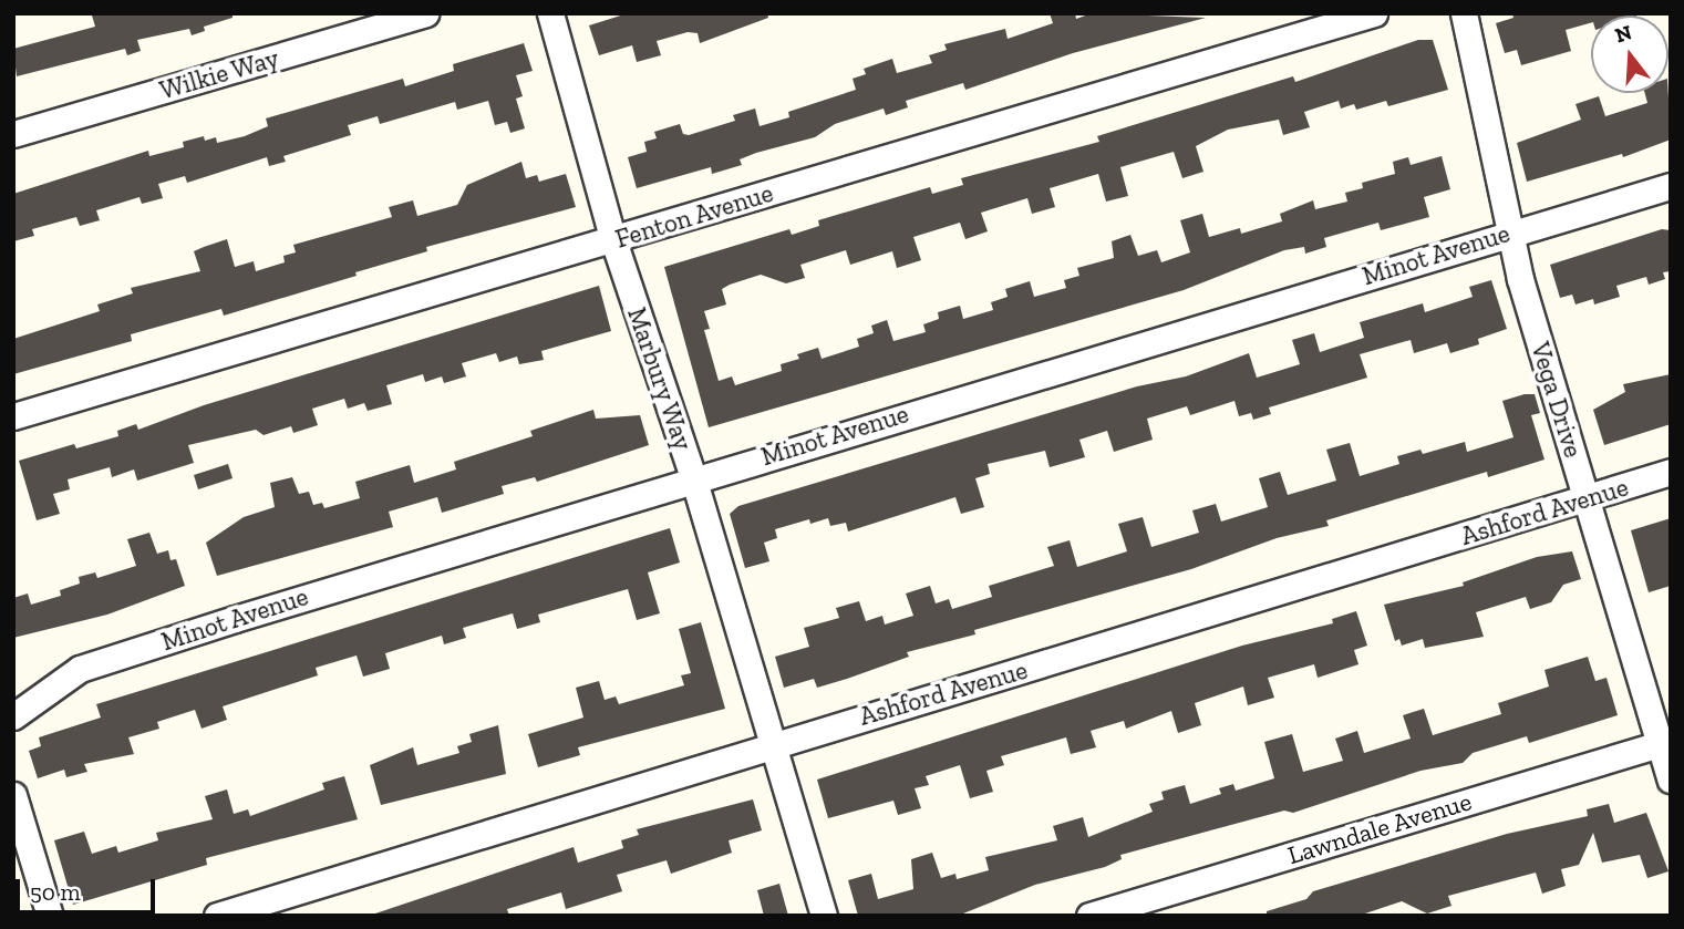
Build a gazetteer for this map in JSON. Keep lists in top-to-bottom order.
{
  "streets": {
    "street": [
      "Wilkie Way",
      "Fenton Avenue",
      "Minot Avenue",
      "Marbury Way",
      "Vega Drive",
      "Ashford Avenue",
      "Lawndale Avenue"
    ]
  },
  "crossings": [
    ["Fenton Avenue", "Marbury Way"],
    ["Minot Avenue", "Marbury Way"],
    ["Minot Avenue", "Vega Drive"],
    ["Marbury Way", "Ashford Avenue"],
    ["Vega Drive", "Ashford Avenue"],
    ["Vega Drive", "Lawndale Avenue"]
  ],
  "scale_bar": "50 m",
  "north": "top"
}
